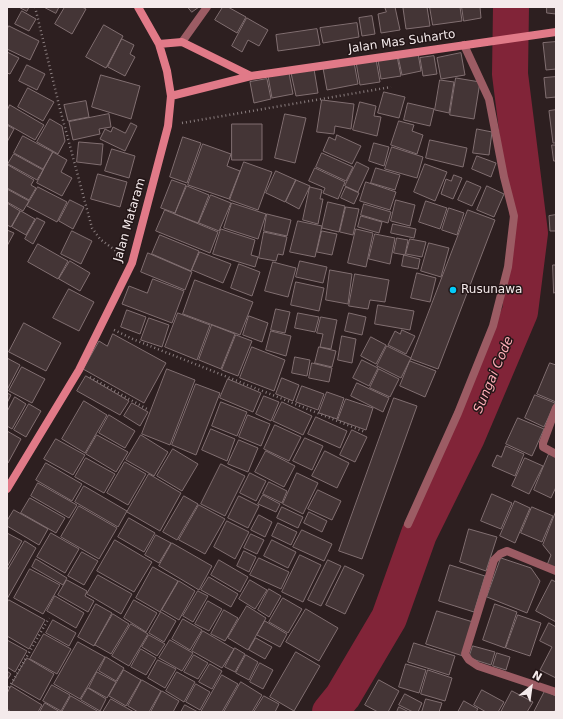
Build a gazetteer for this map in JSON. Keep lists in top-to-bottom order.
{
  "streets": {
    "main road": ["Jalan Mas Suharto", "Jalan Mataram"]
  },
  "crossings": [
    ["Jalan Mas Suharto", "Jalan Mataram"]
  ],
  "water": ["Sungai Code"],
  "places": ["Rusunawa"],
  "north": "top right"
}
